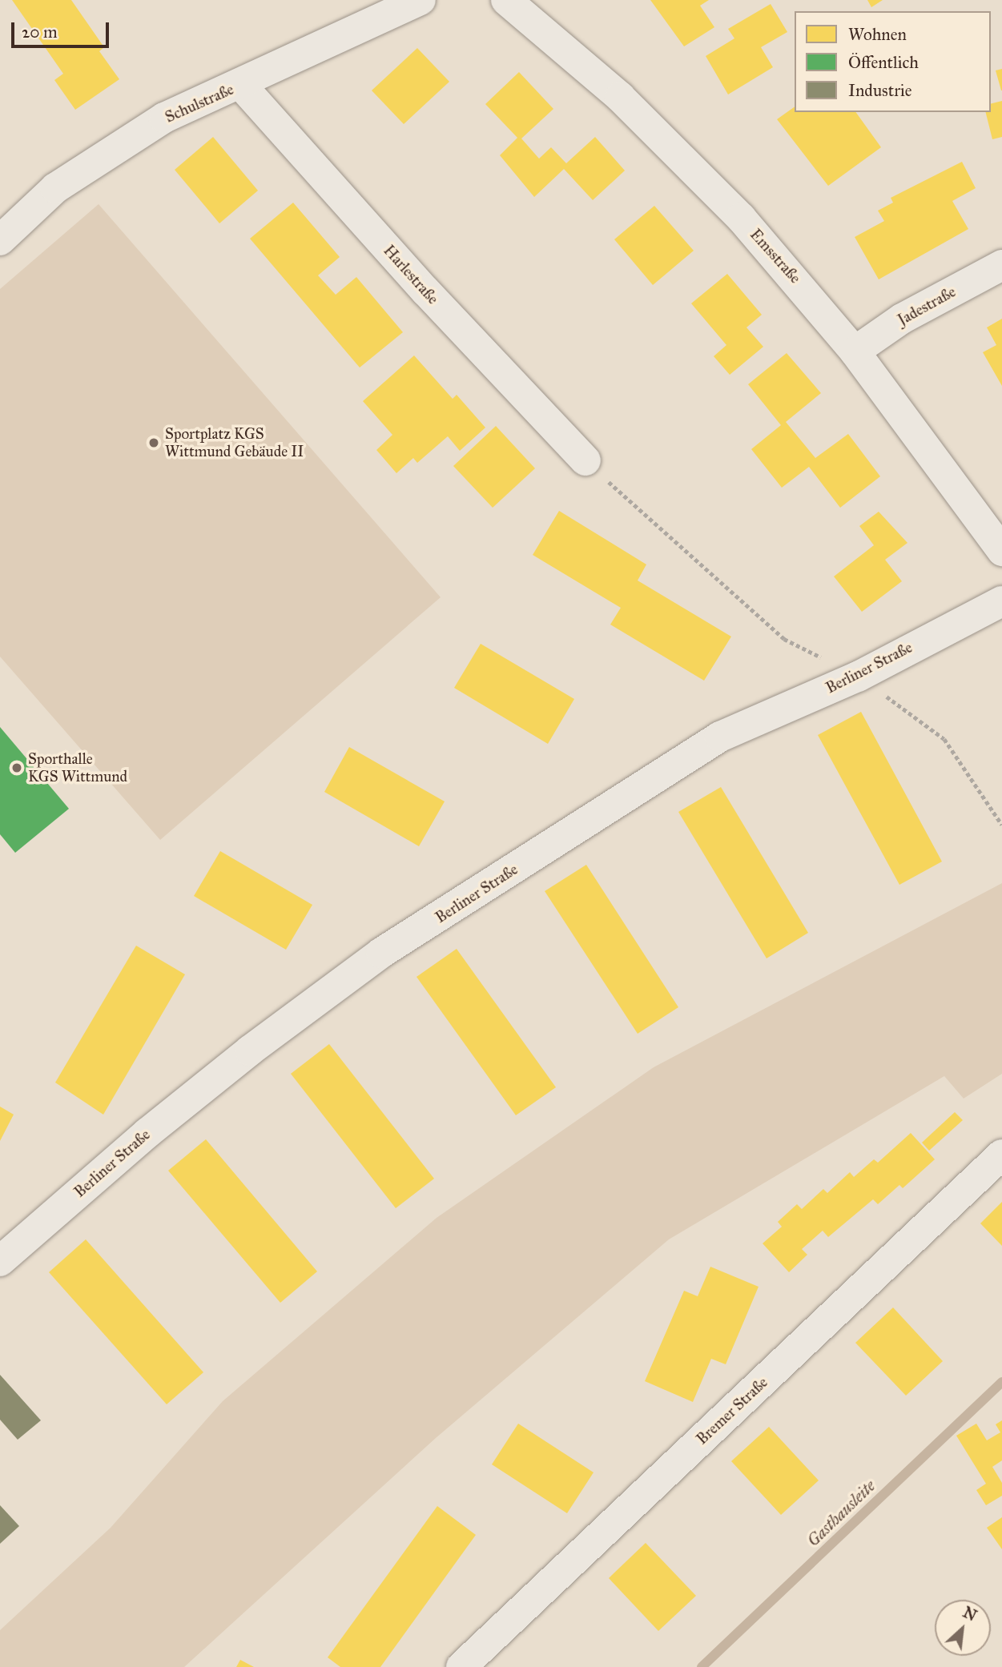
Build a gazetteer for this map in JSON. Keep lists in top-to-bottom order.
{
  "streets": {
    "street": [
      "Schulstraße",
      "Emsstraße",
      "Harlestraße",
      "Jadestraße",
      "Berliner Straße",
      "Bremer Straße"
    ]
  },
  "crossings": [
    ["Schulstraße", "Harlestraße"],
    ["Emsstraße", "Jadestraße"]
  ],
  "water": ["Gasthausleite"],
  "places": ["Sportplatz KGS Wittmund Gebäude II", "Sporthalle KGS Wittmund"],
  "legend": ["Wohnen", "Öffentlich", "Industrie"],
  "scale_bar": "20 m",
  "north": "top right"
}
